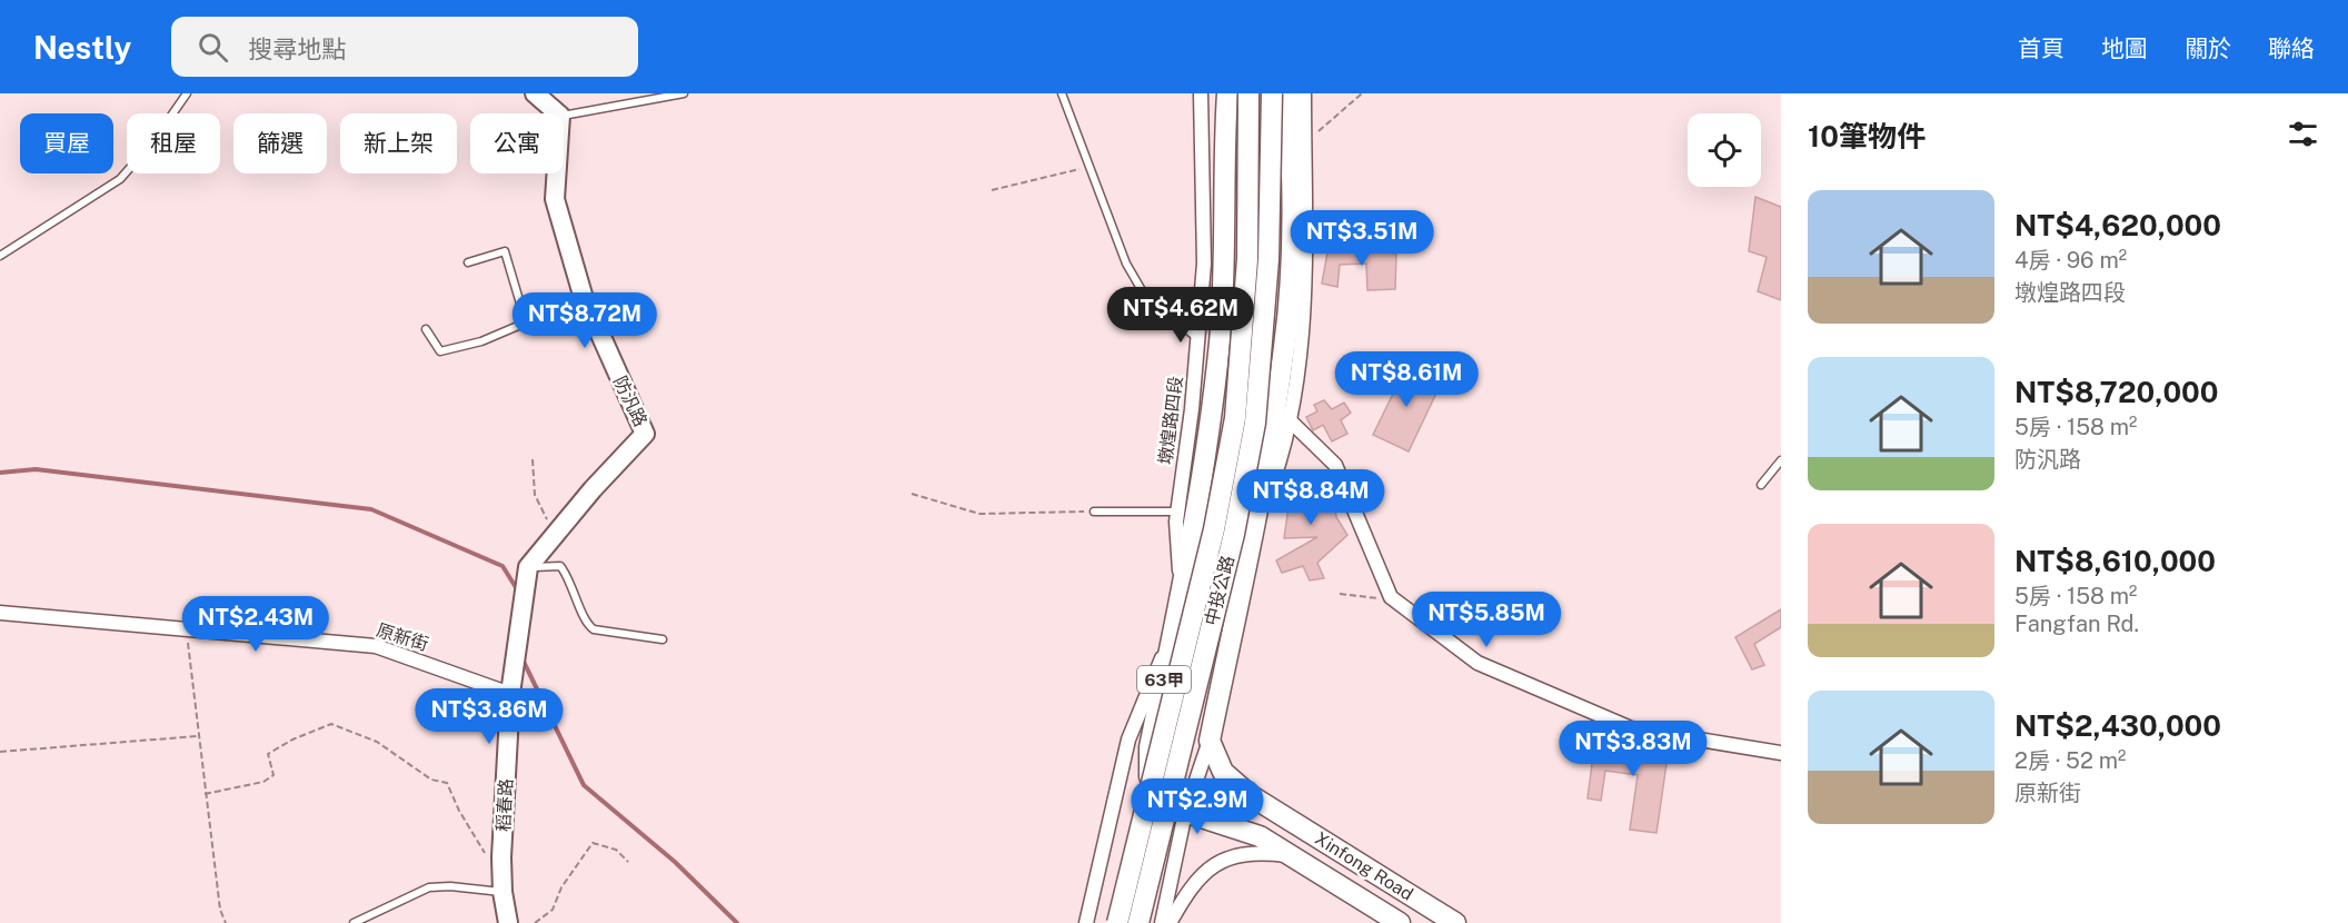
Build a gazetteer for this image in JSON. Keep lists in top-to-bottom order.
{
  "streets": {
    "main road": ["中投公路", "63甲", "Xinfong Road"],
    "street": [
      "防汎路",
      "墩煌路四段",
      "原新街",
      "稻春路"
    ]
  },
  "crossings": [
    ["防汎路", "稻春路"],
    ["墩煌路四段", "63甲"],
    ["原新街", "稻春路"],
    ["63甲", "Xinfong Road"]
  ],
  "page": {
    "header": "Nestly",
    "search": "搜尋地點",
    "nav": [
      "首頁",
      "地圖",
      "關於",
      "聯絡"
    ],
    "heading": "10筆物件",
    "chip": [
      "買屋",
      "租屋",
      "篩選",
      "新上架",
      "公寓"
    ],
    "list": [
      {
        "name": "NT$4,620,000",
        "note": "4房 · 96 m² · 墩煌路四段"
      },
      {
        "name": "NT$8,720,000",
        "note": "5房 · 158 m² · 防汎路"
      },
      {
        "name": "NT$8,610,000",
        "note": "5房 · 158 m² · Fangfan Rd."
      },
      {
        "name": "NT$2,430,000",
        "note": "2房 · 52 m² · 原新街"
      }
    ],
    "price": [
      "NT$3.51M",
      "NT$4.62M",
      "NT$8.72M",
      "NT$8.61M",
      "NT$8.84M",
      "NT$5.85M",
      "NT$2.43M",
      "NT$3.86M",
      "NT$3.83M",
      "NT$2.9M"
    ]
  }
}
